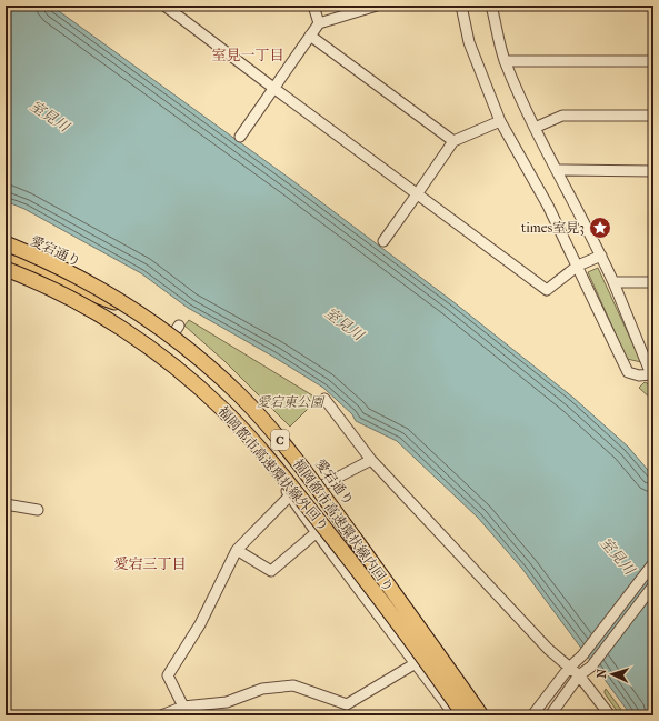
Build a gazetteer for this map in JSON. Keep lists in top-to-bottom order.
{
  "streets": {
    "highway": ["C", "福岡都市高速環状線外回り", "福岡都市高速環状線内回り"],
    "street": ["愛宕通り"]
  },
  "crossings": [
    ["愛宕通り", "福岡都市高速環状線内回り"]
  ],
  "districts": ["室見一丁目", "愛宕三丁目"],
  "water": ["室見川"],
  "parks": ["愛宕東公園"],
  "places": {
    "place": ["times室見3"]
  },
  "north": "left"
}
